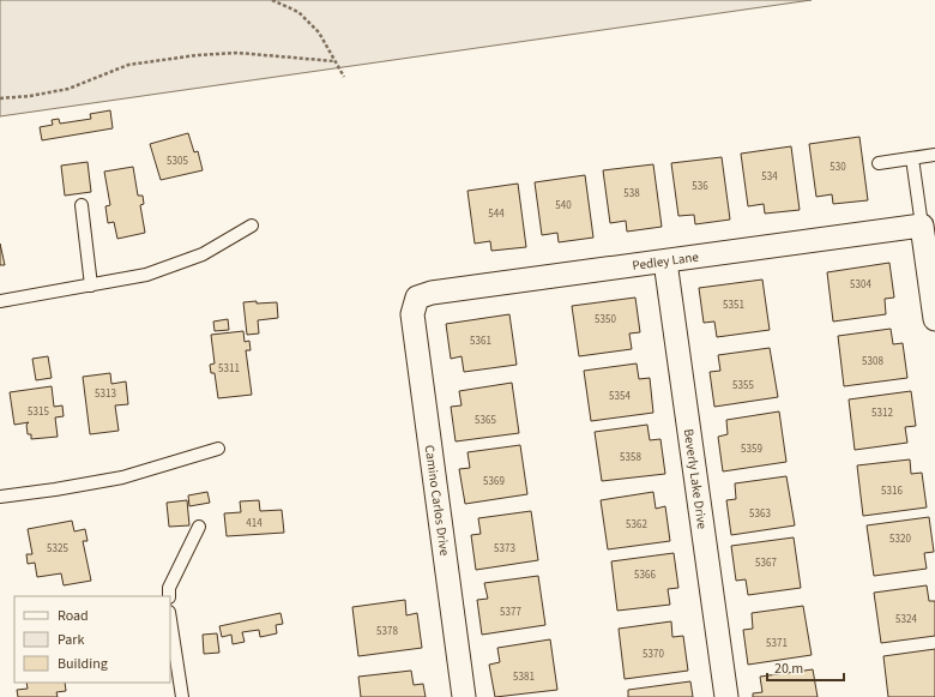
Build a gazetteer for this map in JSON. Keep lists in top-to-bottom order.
{
  "streets": {
    "street": ["Pedley Lane", "Beverly Lake Drive", "Camino Carlos Drive"]
  },
  "crossings": [
    ["Pedley Lane", "Beverly Lake Drive"],
    ["Pedley Lane", "Camino Carlos Drive"]
  ],
  "house_numbers": [
    "5305",
    "530",
    "534",
    "536",
    "538",
    "540",
    "544",
    "5304",
    "5351",
    "5350",
    "5361",
    "5308",
    "5311",
    "5355",
    "5313",
    "5354",
    "5315",
    "5312",
    "5365",
    "5359",
    "5358",
    "5369",
    "5316",
    "5363",
    "414",
    "5362",
    "5320",
    "5325",
    "5373",
    "5367",
    "5366",
    "5377",
    "5324",
    "5378",
    "5371",
    "5370",
    "5381"
  ],
  "legend": ["Road", "Park", "Building"],
  "scale_bar": "20 m"
}
